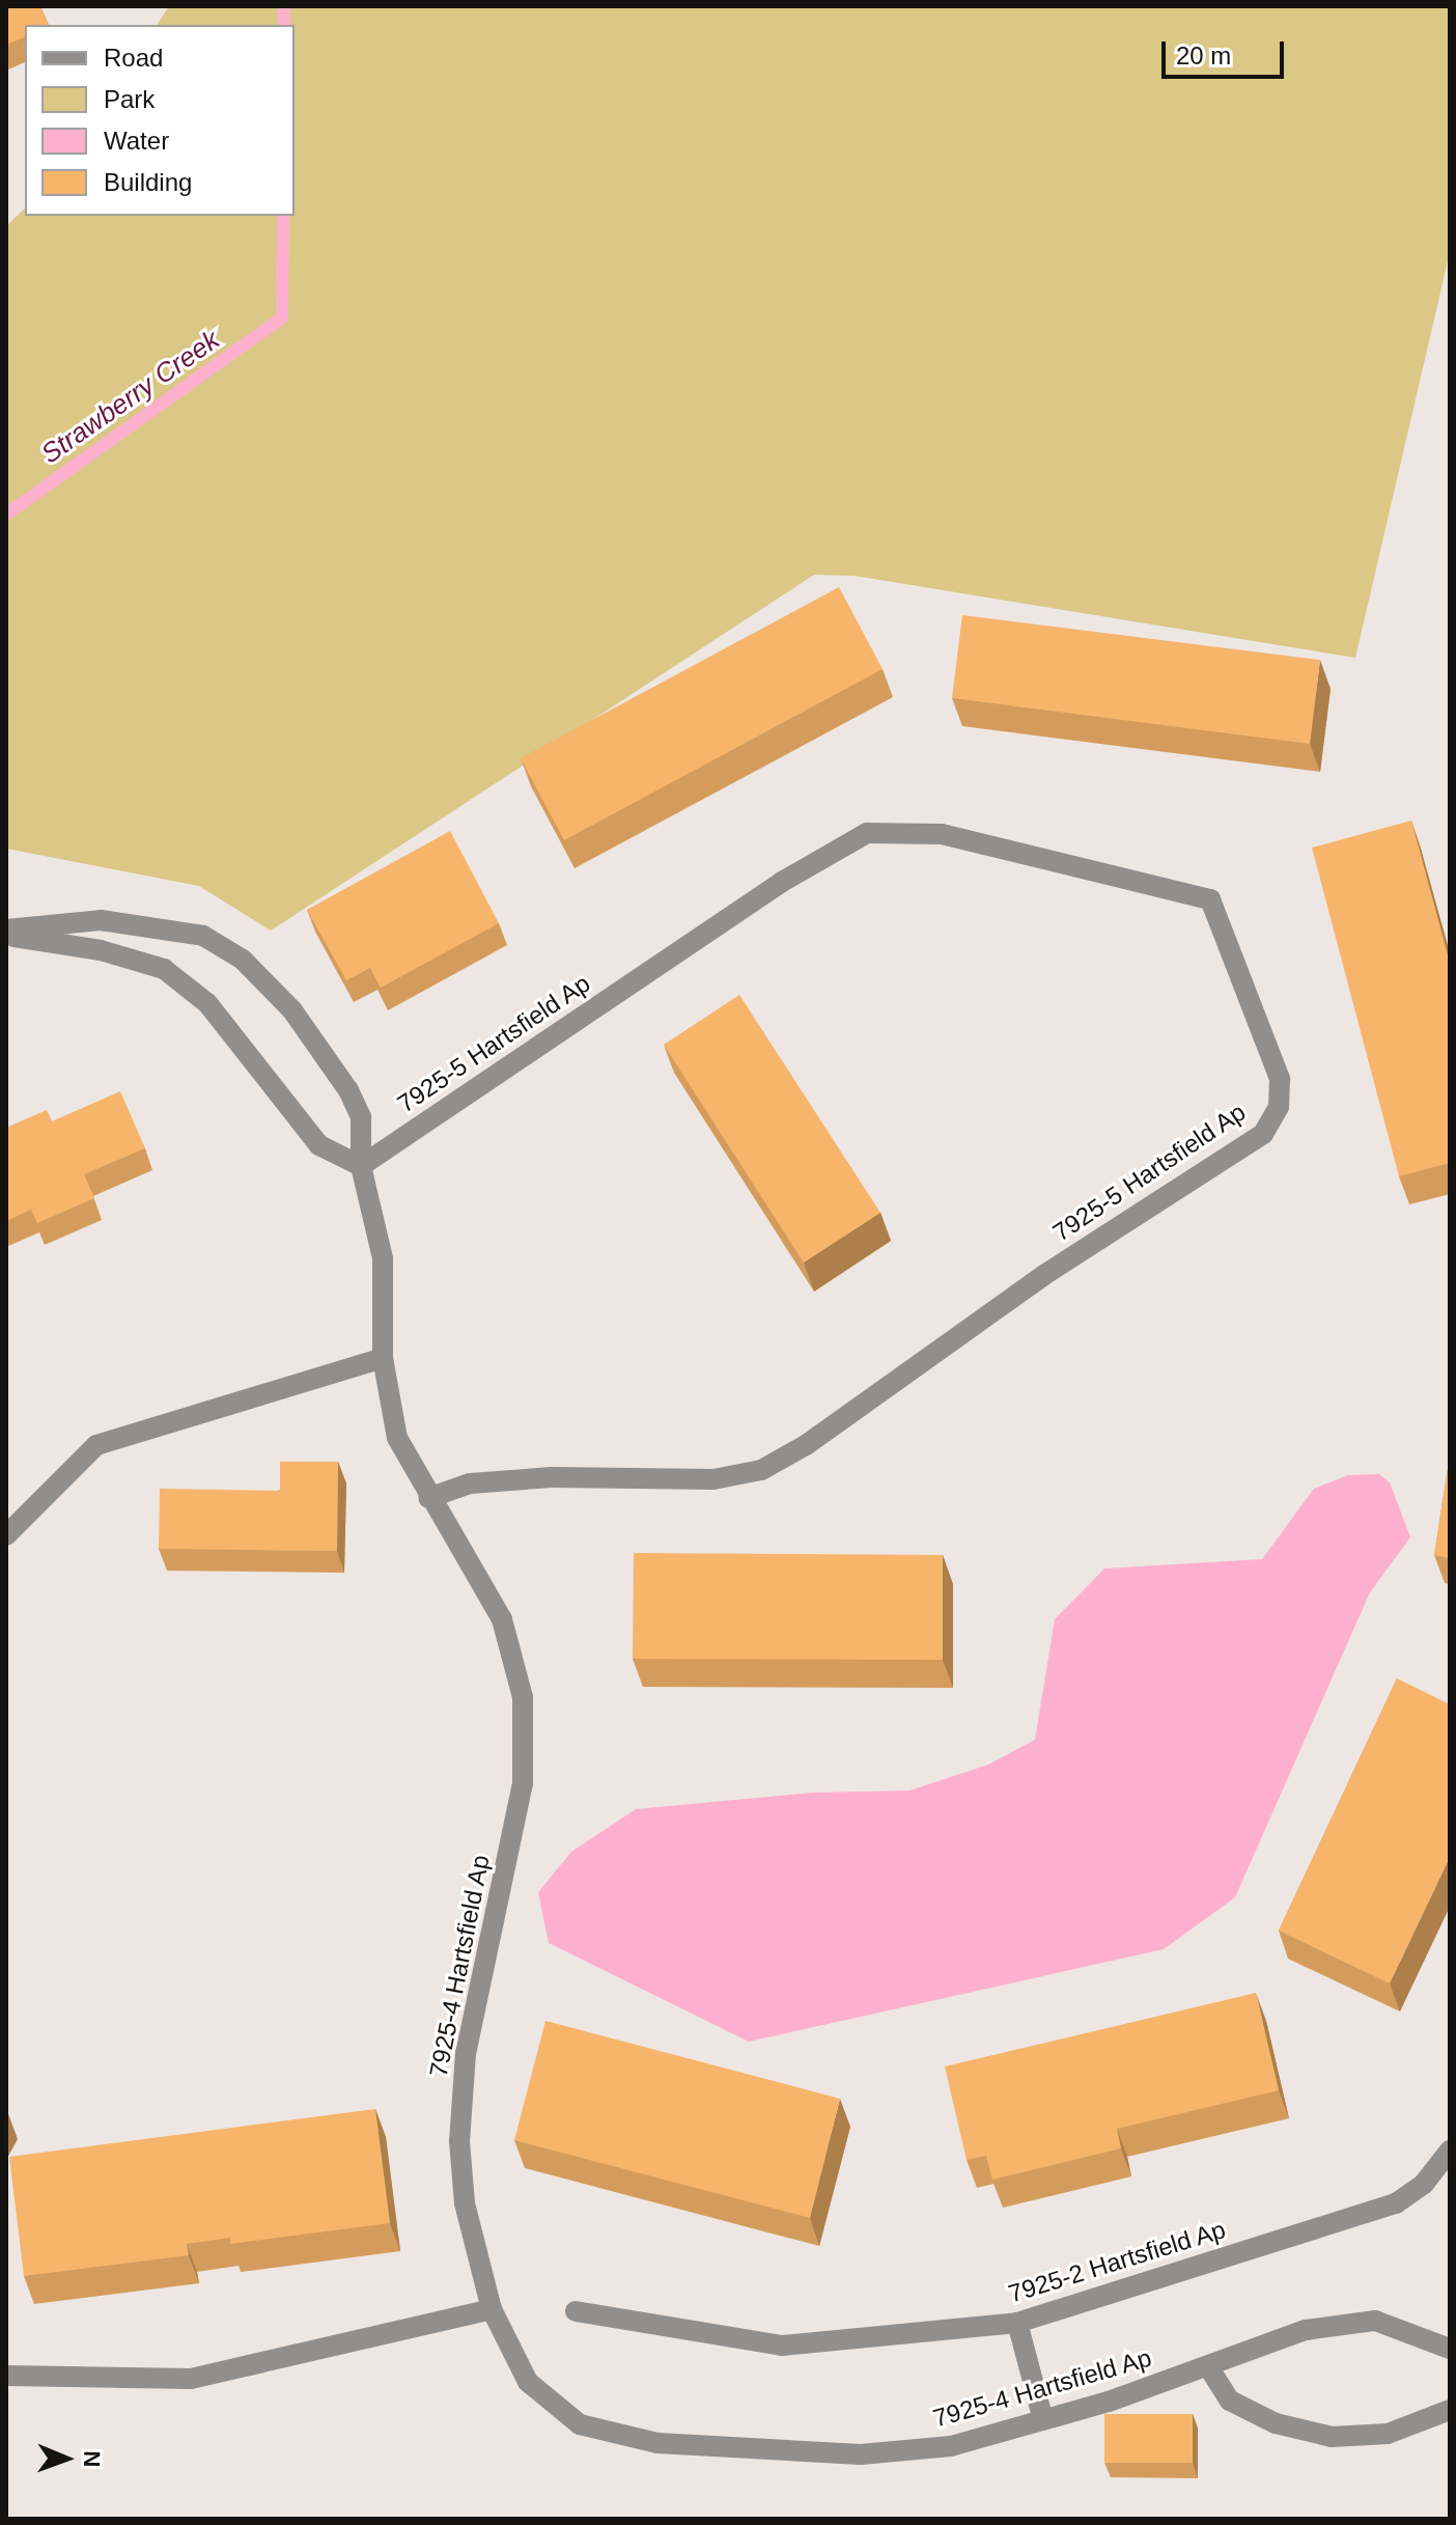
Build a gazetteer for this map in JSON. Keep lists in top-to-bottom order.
{
  "streets": {
    "street": ["7925-5 Hartsfield Ap", "7925-4 Hartsfield Ap", "7925-2 Hartsfield Ap"]
  },
  "crossings": [
    ["7925-5 Hartsfield Ap", "7925-4 Hartsfield Ap"]
  ],
  "water": ["Strawberry Creek"],
  "legend": [
    "Road",
    "Park",
    "Water",
    "Building"
  ],
  "scale_bar": "20 m",
  "north": "right"
}
